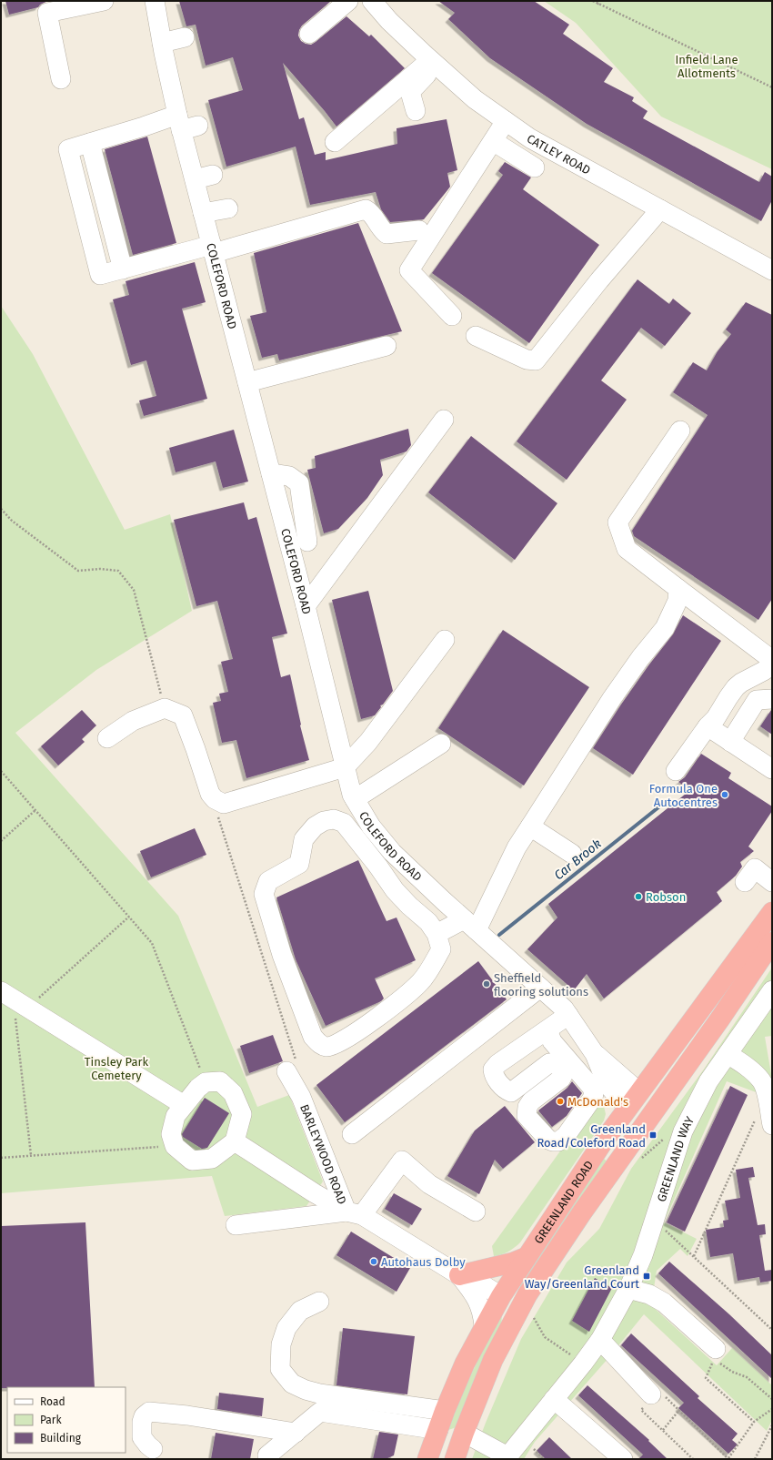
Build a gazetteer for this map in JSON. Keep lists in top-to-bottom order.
{
  "streets": {
    "highway": ["GREENLAND ROAD"],
    "street": [
      "CATLEY ROAD",
      "COLEFORD ROAD",
      "BARLEYWOOD ROAD",
      "GREENLAND WAY"
    ]
  },
  "crossings": [
    ["COLEFORD ROAD", "GREENLAND ROAD"],
    ["GREENLAND WAY", "GREENLAND ROAD"]
  ],
  "water": ["Car Brook"],
  "parks": ["Infield Lane Allotments", "Tinsley Park Cemetery"],
  "places": {
    "other": [
      "Formula One Autocentres",
      "Robson",
      "Sheffield flooring solutions",
      "McDonald's",
      "Autohaus Dolby"
    ],
    "transit": ["Greenland Road/Coleford Road", "Greenland Way/Greenland Court"]
  },
  "legend": ["Road", "Park", "Building"]
}
